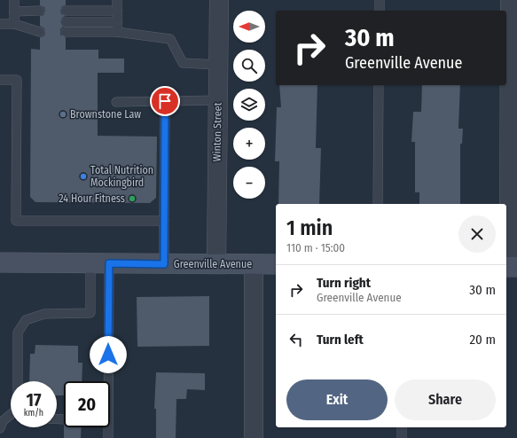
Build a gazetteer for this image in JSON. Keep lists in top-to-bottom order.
{
  "streets": {
    "main road": ["Greenville Avenue"],
    "street": ["Winton Street"]
  },
  "crossings": [
    ["Winton Street", "Greenville Avenue"]
  ],
  "places": ["Brownstone Law", "Total Nutrition Mockingbird", "24 Hour Fitness"],
  "north": "left",
  "page": {
    "map_buttons": ["+", "−"],
    "turn": ["30 m", "Greenville Avenue"],
    "heading": ["1 min", "110 m · 15:00"],
    "list": [
      {
        "name": "Turn right",
        "note": "Greenville Avenue",
        "value": "30 m"
      },
      {
        "name": "Turn left",
        "value": "20 m"
      }
    ],
    "buttons": ["Exit", "Share"],
    "speed": "17 km/h",
    "limit": "20"
  }
}
